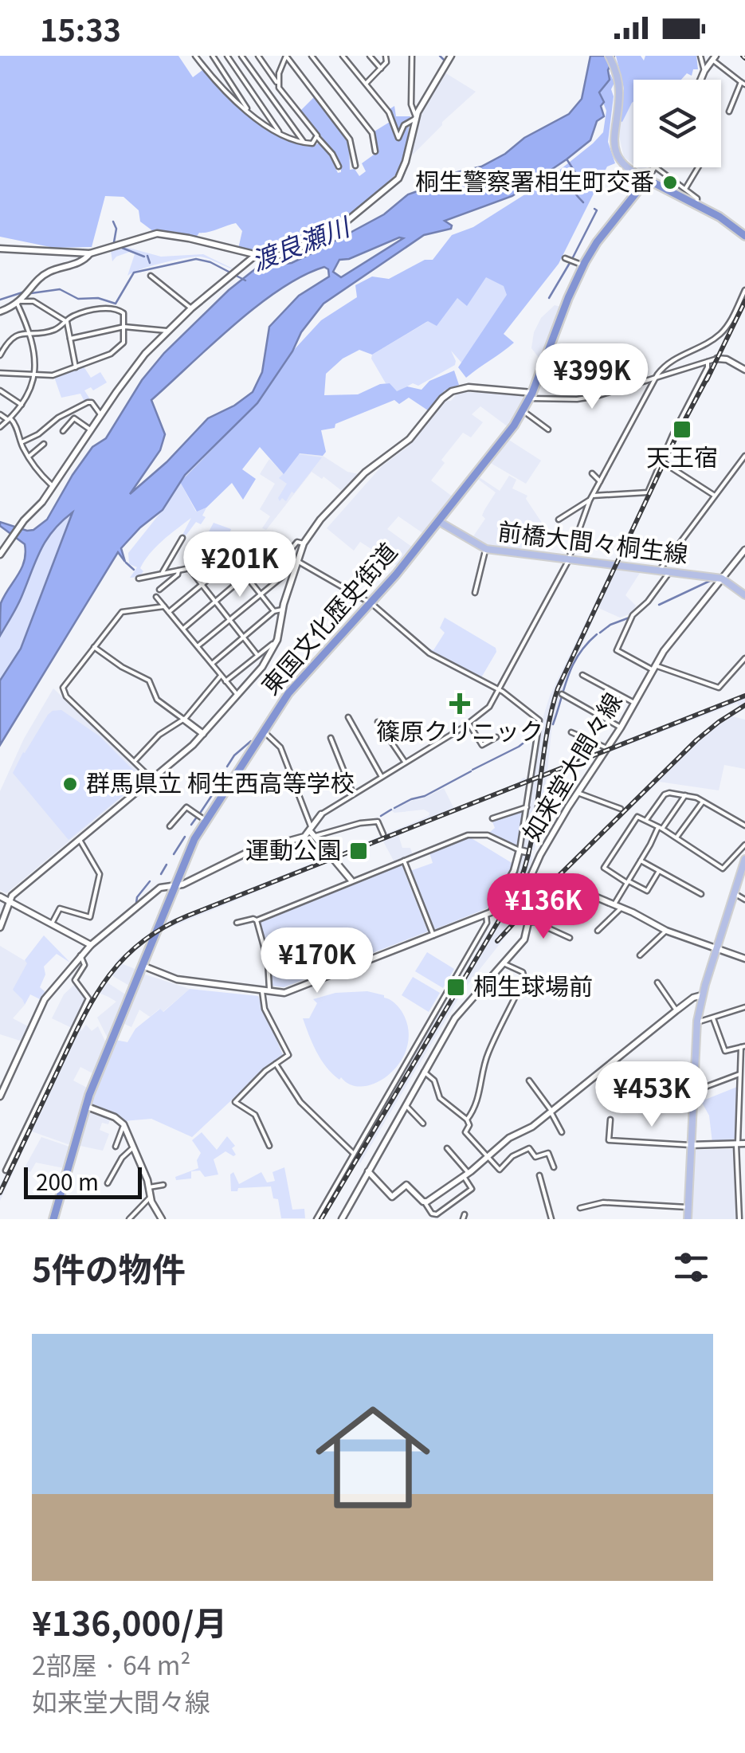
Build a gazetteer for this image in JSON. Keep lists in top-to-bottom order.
{
  "streets": {
    "highway": ["東国文化歴史街道"],
    "main road": ["前橋大間々桐生線"],
    "street": ["如来堂大間々線"]
  },
  "crossings": [
    ["前橋大間々桐生線", "東国文化歴史街道"],
    ["前橋大間々桐生線", "如来堂大間々線"]
  ],
  "water": ["渡良瀬川"],
  "places": {
    "other": ["桐生警察署相生町交番", "群馬県立 桐生西高等学校"],
    "transit": ["天王宿", "運動公園", "桐生球場前"],
    "health": ["篠原クリニック"]
  },
  "scale_bar": "200 m",
  "page": {
    "status": "15:33",
    "price": [
      "¥399K",
      "¥201K",
      "¥136K",
      "¥170K",
      "¥453K"
    ],
    "scale": "200 m",
    "heading": "5件の物件",
    "list": [
      {
        "name": "¥136,000/月",
        "note": "2部屋 · 64 m² · 如来堂大間々線"
      }
    ]
  }
}
